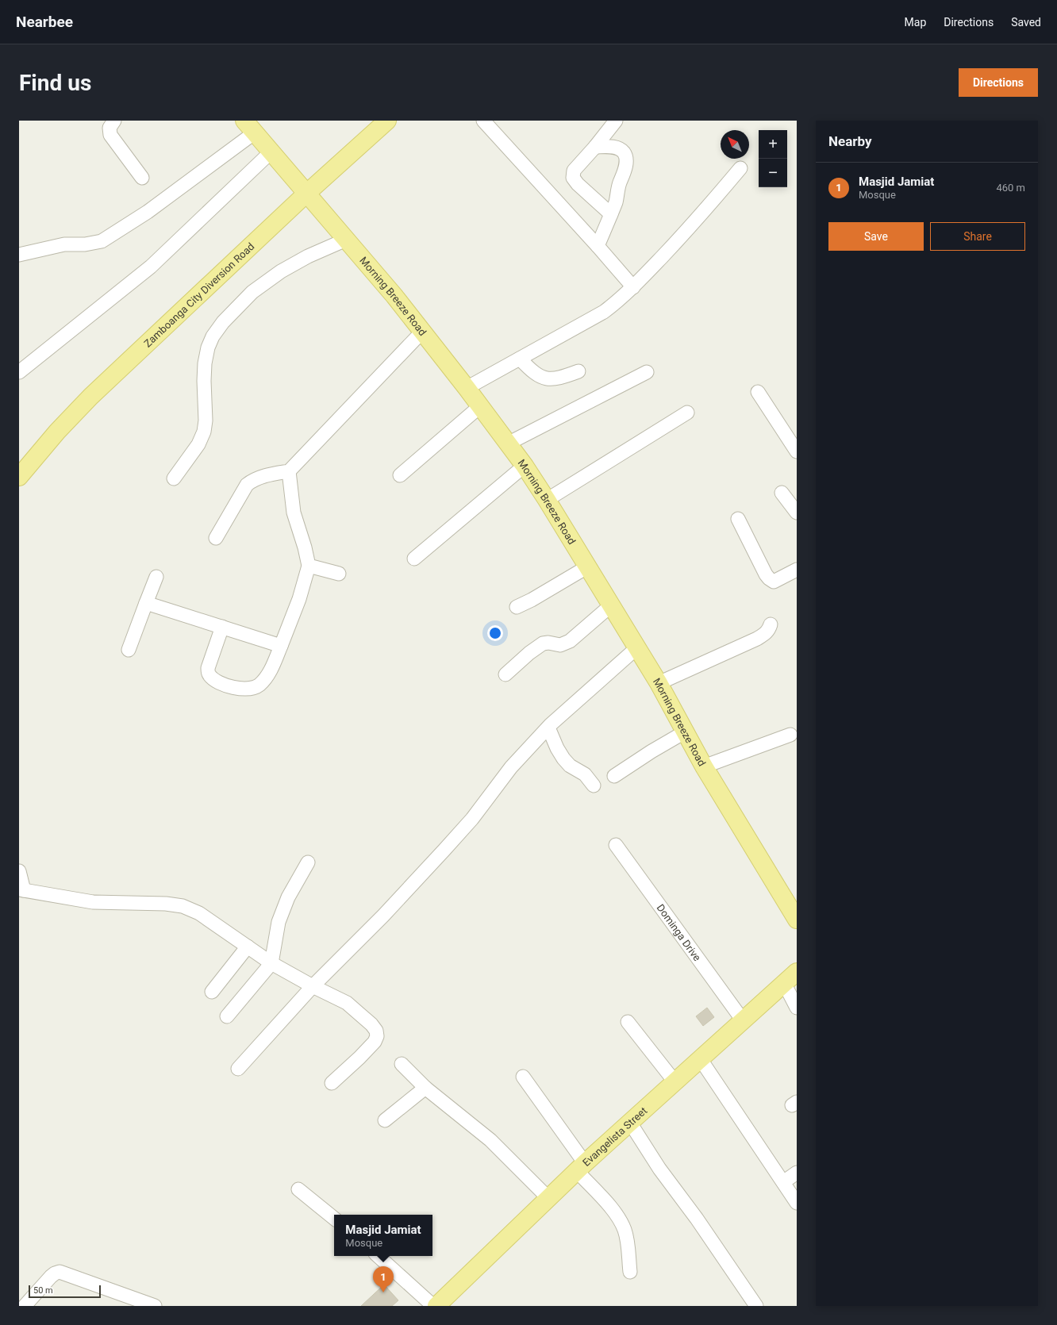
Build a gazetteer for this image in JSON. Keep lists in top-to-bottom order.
{
  "streets": {
    "main road": ["Zamboanga City Diversion Road", "Morning Breeze Road", "Evangelista Street"],
    "street": ["Dominga Drive"]
  },
  "crossings": [
    ["Zamboanga City Diversion Road", "Morning Breeze Road"],
    ["Dominga Drive", "Evangelista Street"]
  ],
  "scale_bar": "50 m",
  "north": "top left",
  "page": {
    "header": "Nearbee",
    "nav": ["Map", "Directions", "Saved"],
    "buttons": [
      "Directions",
      ["Save", "Share"]
    ],
    "title": "Find us",
    "heading": "Nearby",
    "map_buttons": ["+", "−"],
    "list": [
      {
        "mark": "1",
        "name": "Masjid Jamiat",
        "note": "Mosque",
        "value": "460 m"
      }
    ],
    "popup": ["Masjid Jamiat", "Mosque"],
    "pins": "1",
    "scale": "50 m"
  }
}
